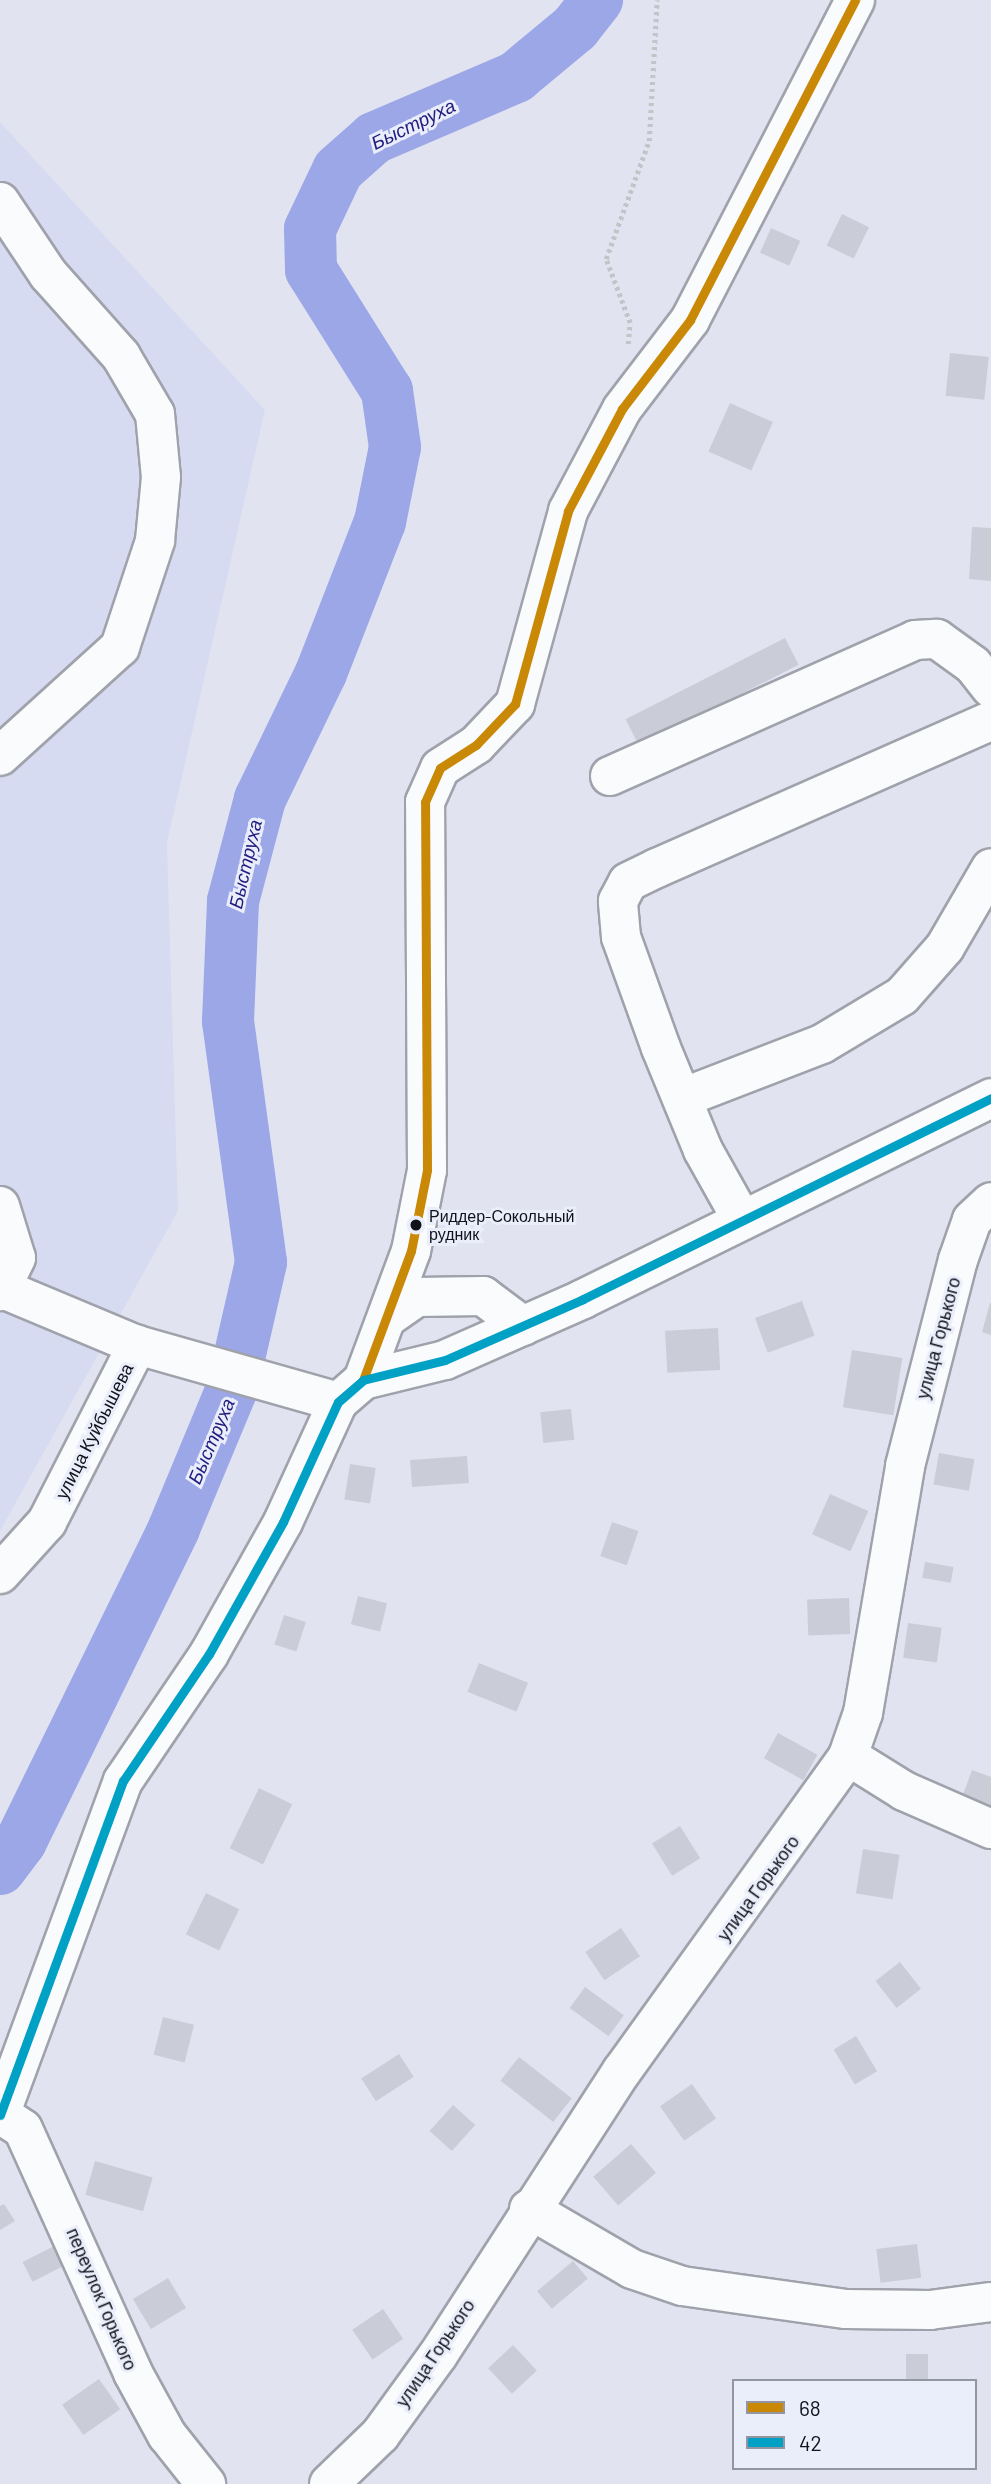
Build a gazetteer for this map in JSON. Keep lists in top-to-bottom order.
{
  "streets": {
    "street": ["улица Горького", "улица Куйбышева", "переулок Горького"]
  },
  "water": ["Быструха"],
  "places": ["Риддер-Сокольный рудник"],
  "lines": ["transit line 68", "transit line 42"],
  "legend": ["68", "42"]
}
